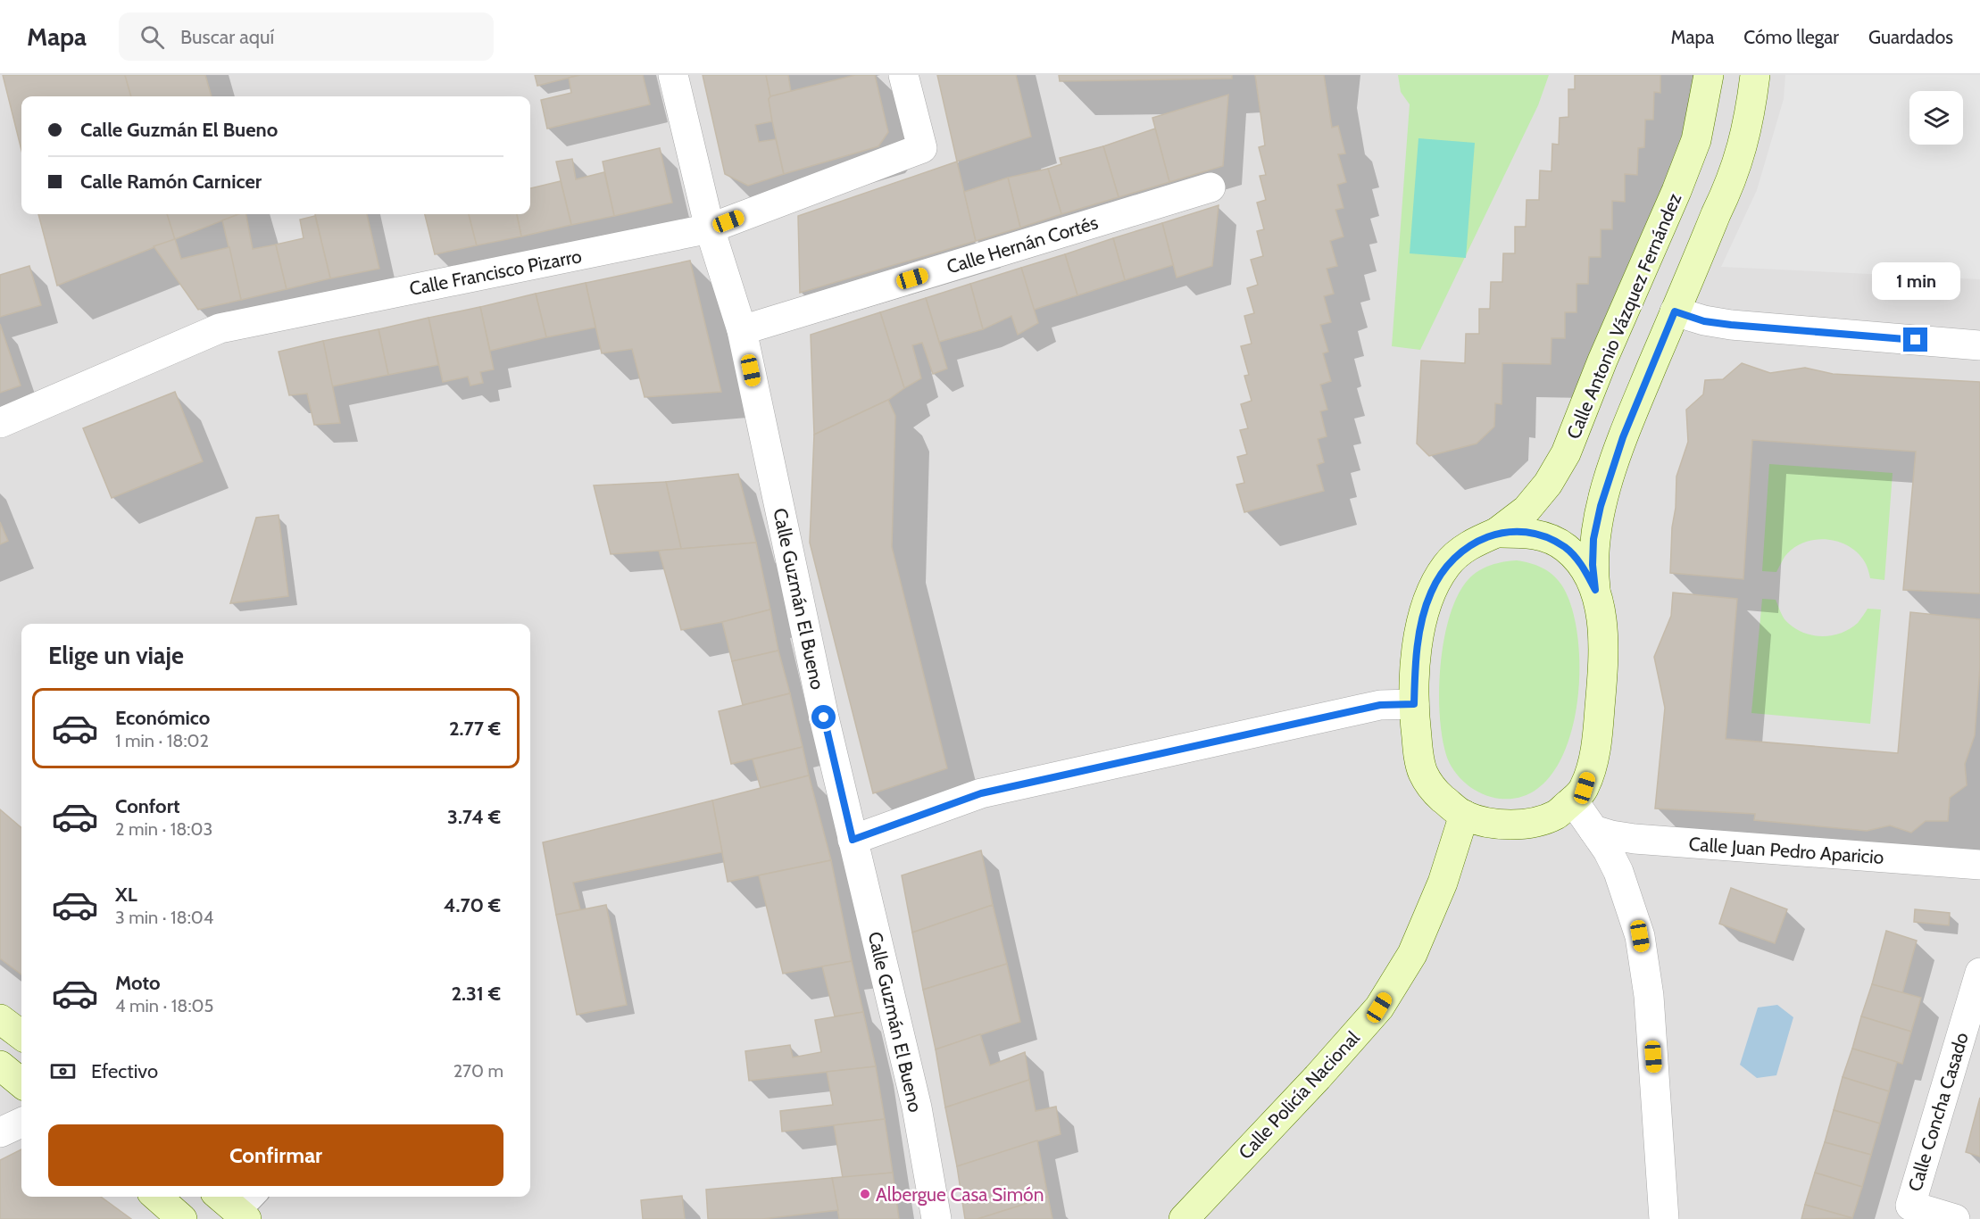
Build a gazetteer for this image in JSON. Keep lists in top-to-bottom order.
{
  "streets": {
    "main road": ["Calle Antonio Vázquez Fernández", "Calle Policía Nacional"],
    "street": [
      "Calle Hernán Cortés",
      "Calle Francisco Pizarro",
      "Calle Guzmán El Bueno",
      "Calle Juan Pedro Aparicio",
      "Calle Concha Casado"
    ]
  },
  "crossings": [
    ["Calle Hernán Cortés", "Calle Guzmán El Bueno"],
    ["Calle Francisco Pizarro", "Calle Guzmán El Bueno"],
    ["Calle Antonio Vázquez Fernández", "Calle Policía Nacional"]
  ],
  "places": ["Albergue Casa Simón"],
  "page": {
    "header": "Mapa",
    "search": "Buscar aquí",
    "nav": ["Mapa", "Cómo llegar", "Guardados"],
    "banner": ["Calle Guzmán El Bueno", "Calle Ramón Carnicer"],
    "bubble": "1 min",
    "heading": "Elige un viaje",
    "list": [
      {
        "name": "Económico",
        "note": "1 min · 18:02",
        "value": "2.77 €"
      },
      {
        "name": "Confort",
        "note": "2 min · 18:03",
        "value": "3.74 €"
      },
      {
        "name": "XL",
        "note": "3 min · 18:04",
        "value": "4.70 €"
      },
      {
        "name": "Moto",
        "note": "4 min · 18:05",
        "value": "2.31 €"
      }
    ],
    "pay": ["Efectivo", "270 m"],
    "buttons": "Confirmar"
  }
}
